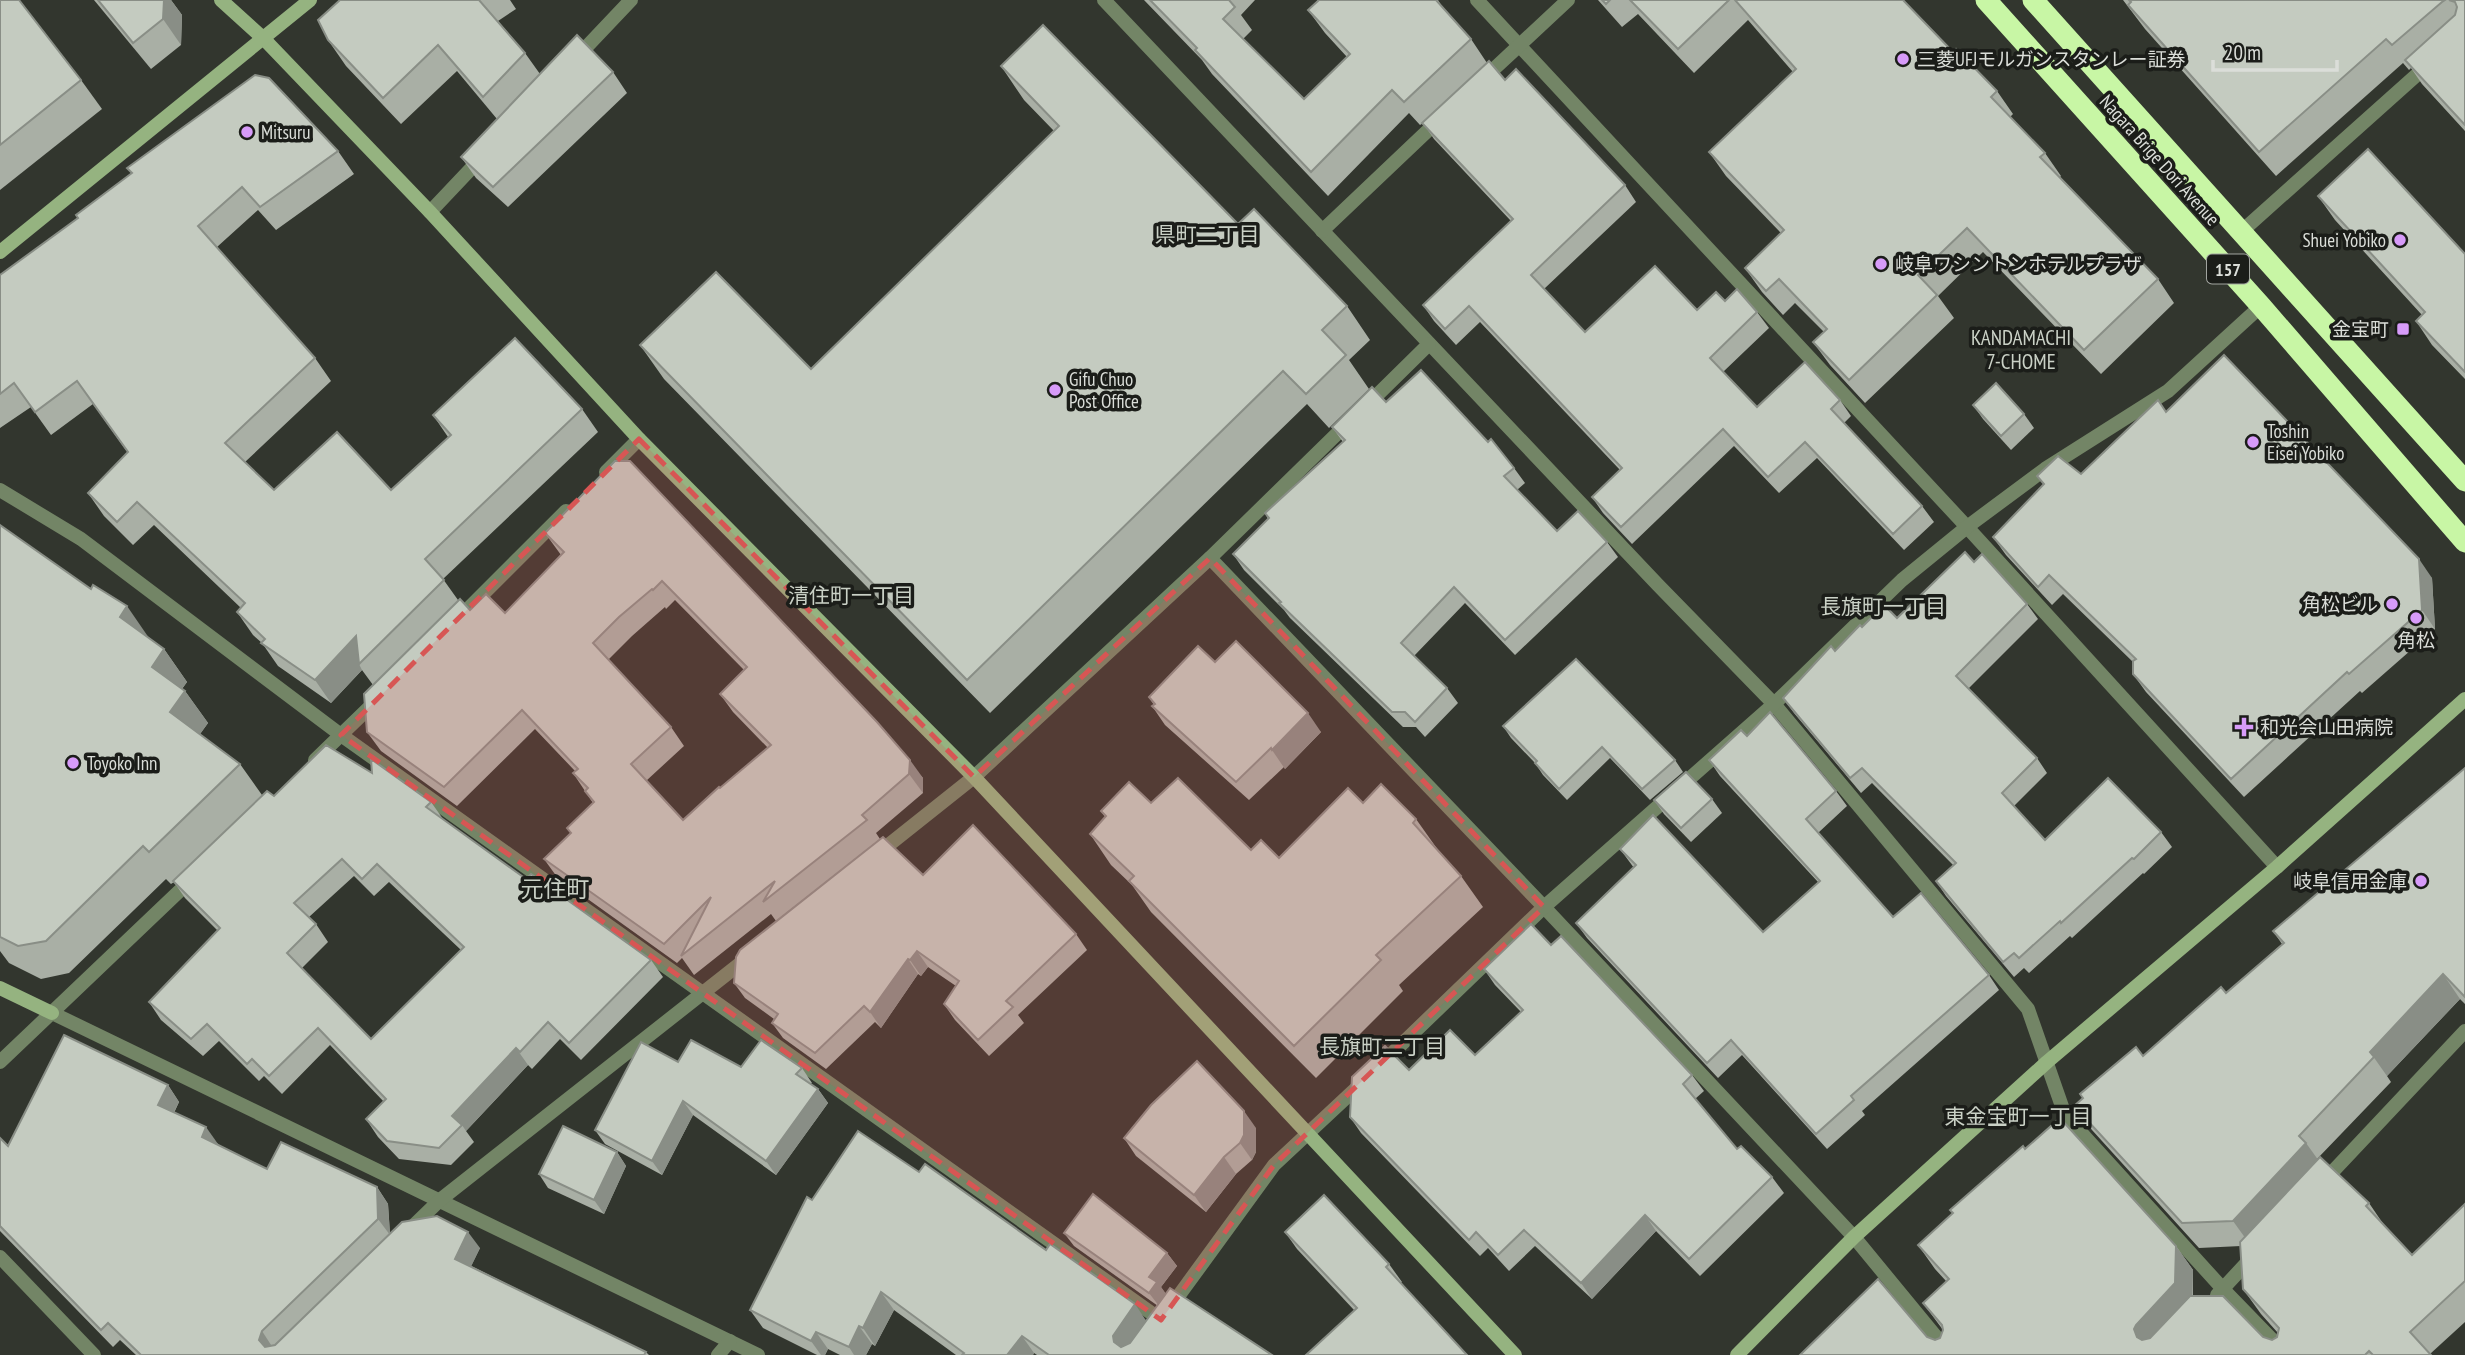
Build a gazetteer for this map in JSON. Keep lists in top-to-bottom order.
{
  "streets": {
    "highway": ["Nagara Brige Dori Avenue", "157"]
  },
  "districts": [
    "県町二丁目",
    "KANDAMACHI 7-CHOME",
    "清住町一丁目",
    "長旗町一丁目",
    "元住町",
    "長旗町二丁目",
    "東金宝町一丁目"
  ],
  "places": {
    "other": [
      "三菱UFJモルガンスタンレー証券",
      "Mitsuru",
      "Shuei Yobiko",
      "岐阜ワシントンホテルプラザ",
      "Gifu Chuo Post Office",
      "Toshin Eisei Yobiko",
      "角松ビル",
      "角松",
      "Toyoko Inn",
      "岐阜信用金庫"
    ],
    "transit": ["金宝町"],
    "health": ["和光会山田病院"]
  },
  "scale_bar": "20 m"
}
